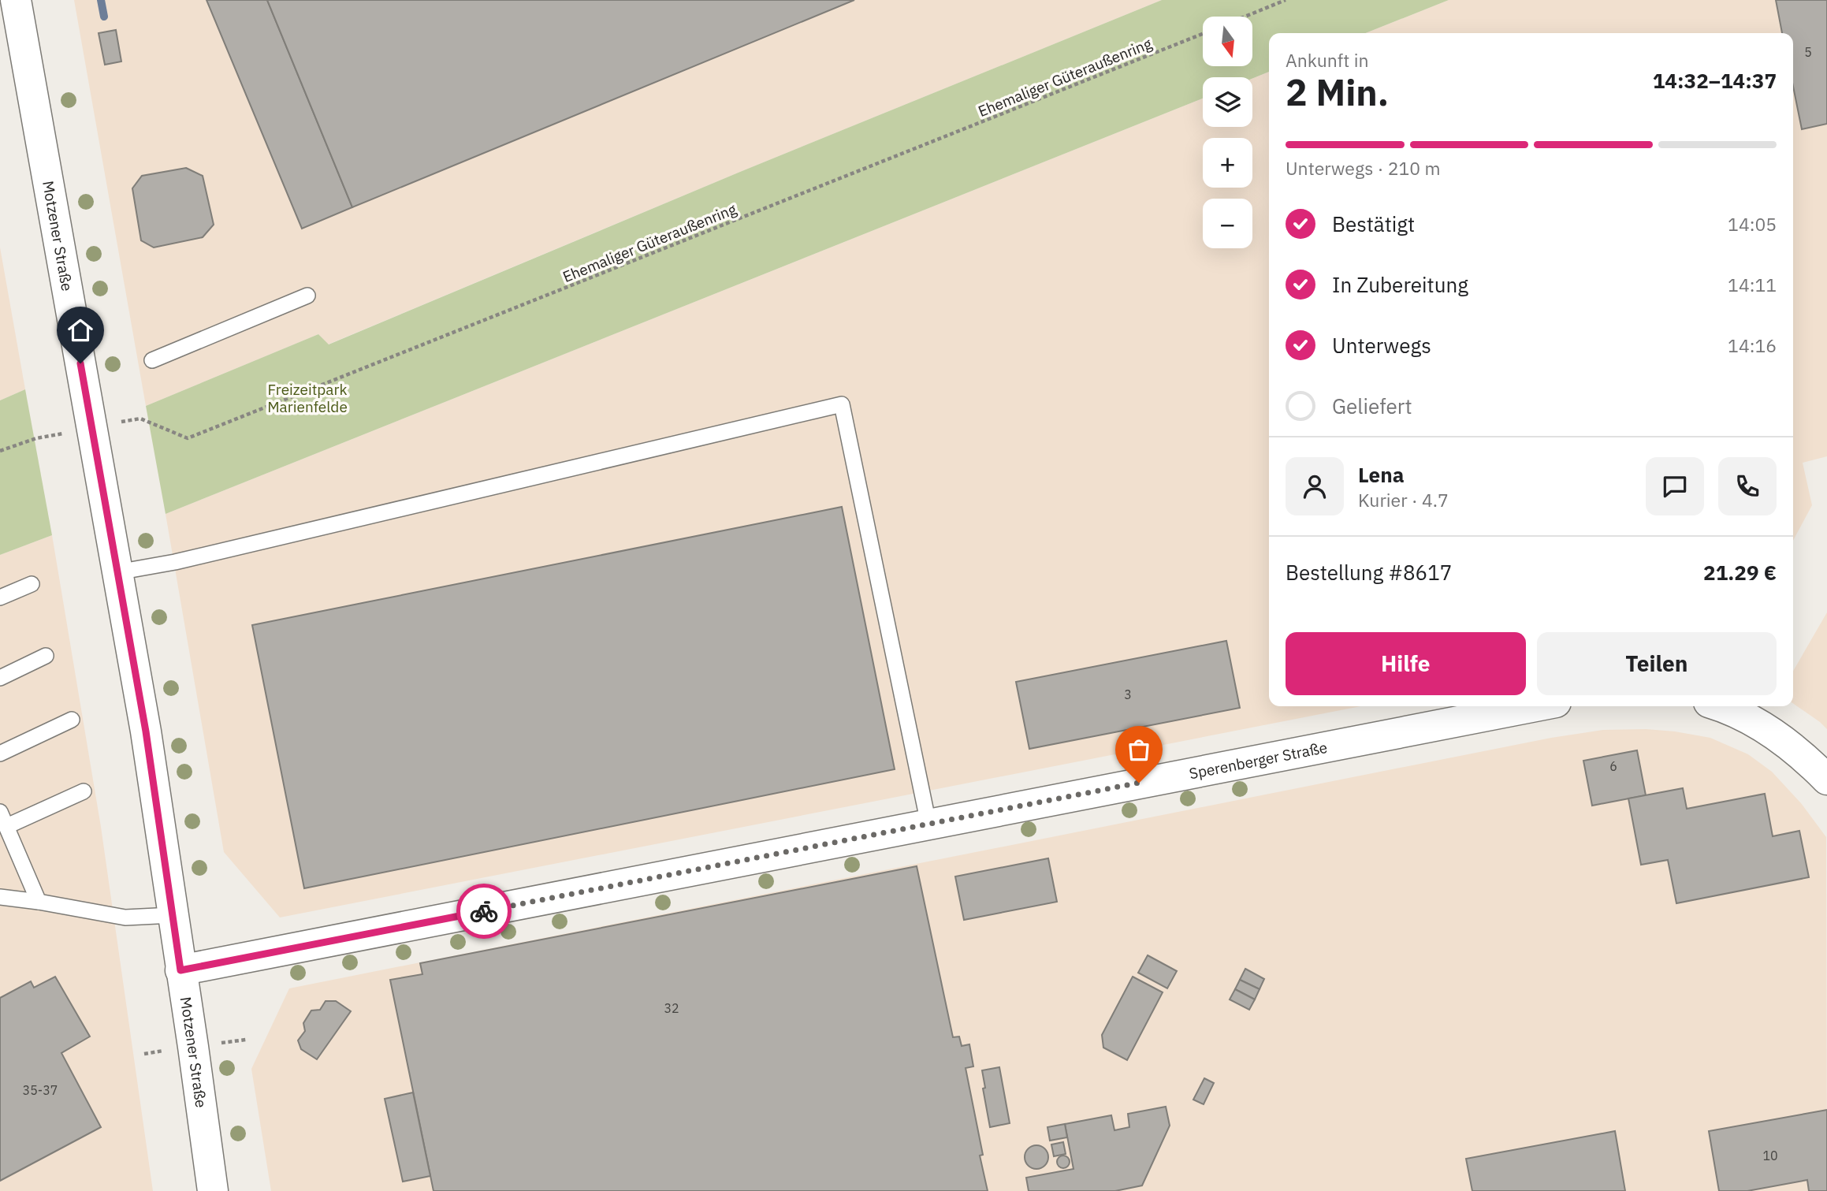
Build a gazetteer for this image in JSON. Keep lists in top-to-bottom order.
{
  "streets": {
    "street": ["Motzener Straße", "Sperenberger Straße"],
    "path": ["Ehemaliger Güteraußenring"]
  },
  "crossings": [
    ["Ehemaliger Güteraußenring", "Motzener Straße"],
    ["Motzener Straße", "Sperenberger Straße"]
  ],
  "parks": ["Freizeitpark Marienfelde"],
  "house_numbers": [
    "5",
    "3",
    "6",
    "32",
    "35-37",
    "10"
  ],
  "north": "bottom",
  "page": {
    "map_buttons": ["+", "−"],
    "heading": ["2 Min.", "Ankunft in", "14:32–14:37"],
    "panel": [
      "Lena",
      "Kurier · 4.7",
      "Bestellung #8617",
      "21.29 €"
    ],
    "bar": "Unterwegs · 210 m",
    "list": [
      ["Bestätigt", "14:05"],
      ["In Zubereitung", "14:11"],
      ["Unterwegs", "14:16"],
      "Geliefert"
    ],
    "buttons": ["Hilfe", "Teilen"]
  }
}
